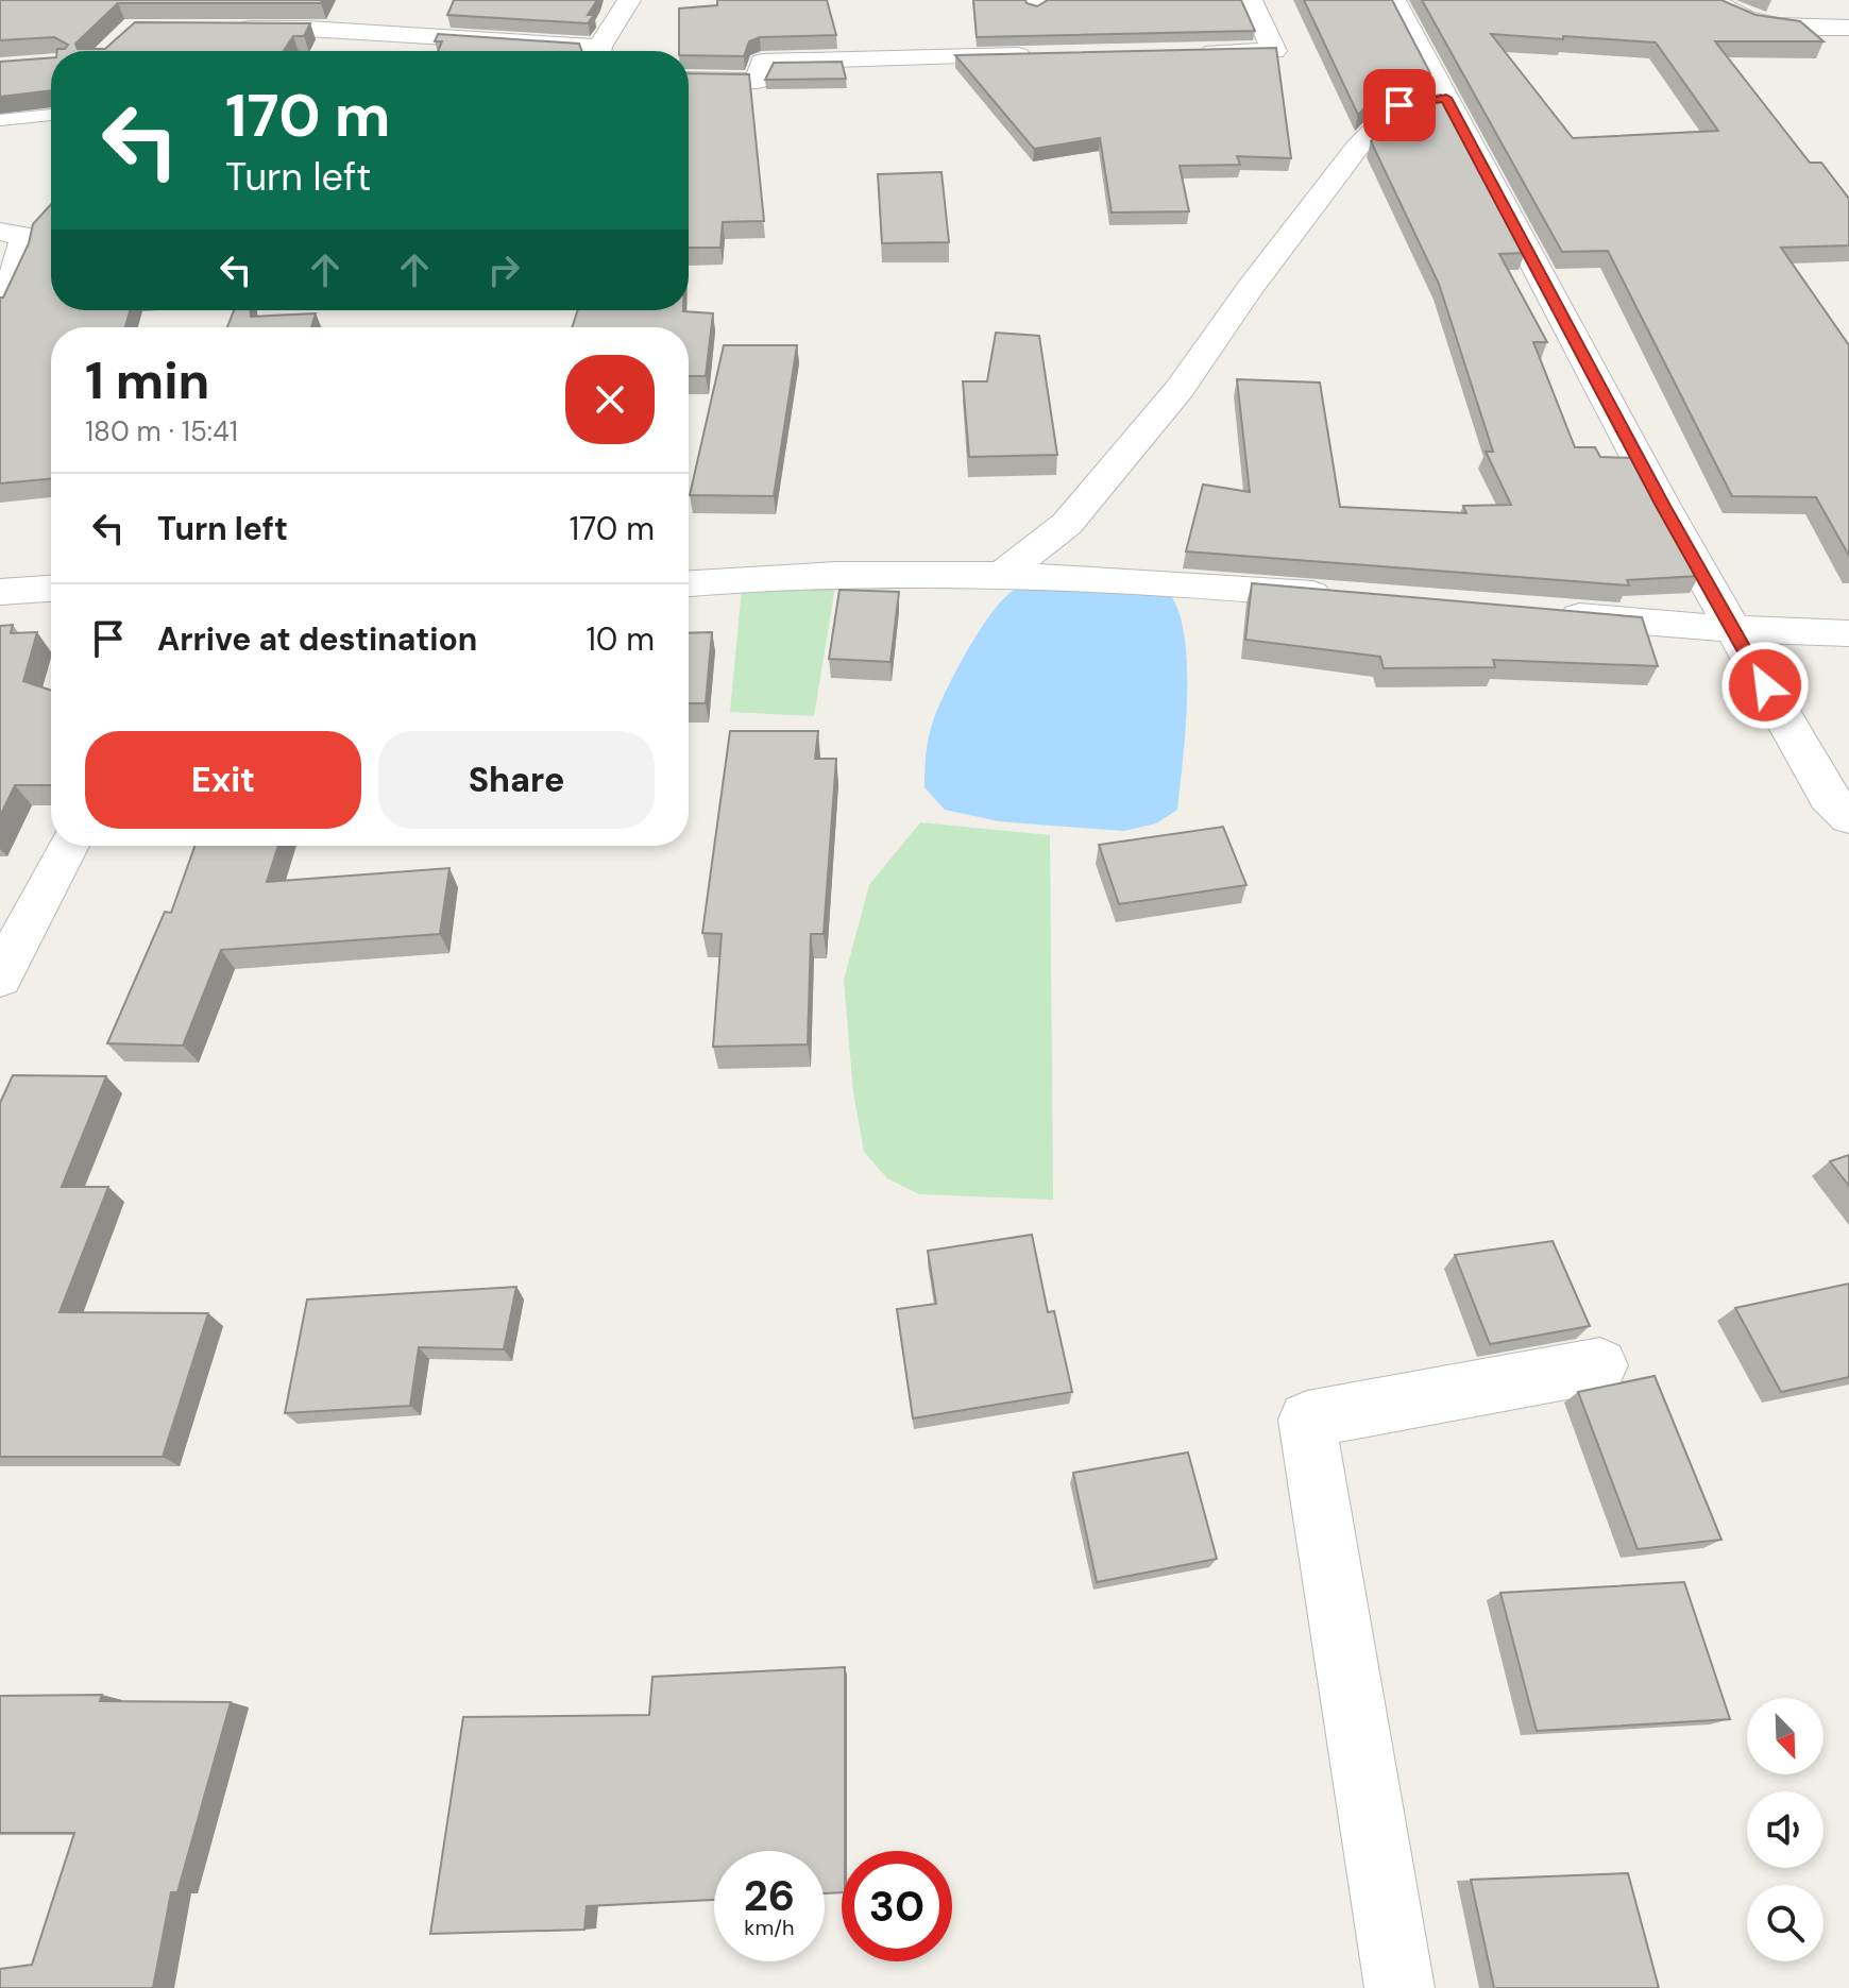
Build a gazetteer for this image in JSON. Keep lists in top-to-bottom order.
{
  "north": "bottom right",
  "page": {
    "turn": ["170 m", "Turn left"],
    "heading": ["1 min", "180 m · 15:41"],
    "list": [
      {
        "name": "Turn left",
        "value": "170 m"
      },
      {
        "name": "Arrive at destination",
        "value": "10 m"
      }
    ],
    "buttons": ["Exit", "Share"],
    "speed": "26 km/h",
    "limit": "30"
  }
}
